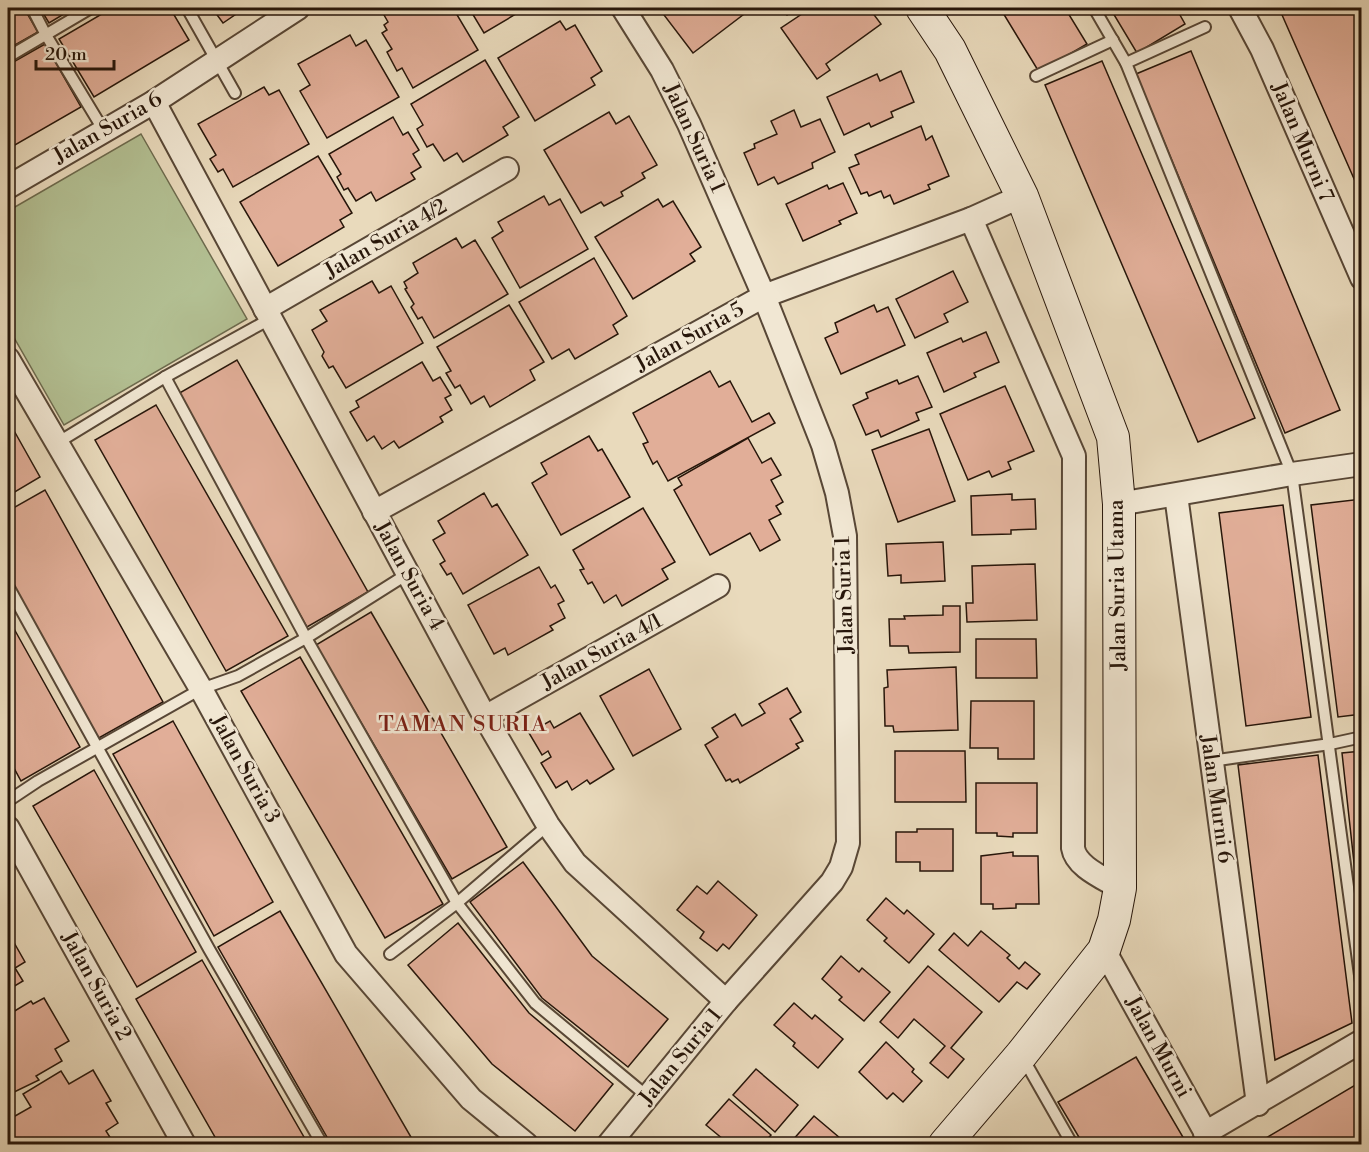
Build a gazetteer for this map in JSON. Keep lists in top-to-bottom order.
{
  "streets": {
    "main road": ["Jalan Suria Utama"],
    "street": [
      "Jalan Suria 6",
      "Jalan Suria 1",
      "Jalan Murni 7",
      "Jalan Suria 4/2",
      "Jalan Suria 5",
      "Jalan Suria 4",
      "Jalan Suria 4/1",
      "Jalan Suria 3",
      "Jalan Murni 6",
      "Jalan Suria 2",
      "Jalan Murni"
    ]
  },
  "crossings": [
    ["Jalan Suria 6", "Jalan Suria 4"],
    ["Jalan Suria 1", "Jalan Suria 5"],
    ["Jalan Suria 1", "Jalan Suria 4"],
    ["Jalan Suria 4/2", "Jalan Suria 4"],
    ["Jalan Suria 5", "Jalan Suria 4"],
    ["Jalan Suria 5", "Jalan Suria Utama"],
    ["Jalan Suria 4", "Jalan Suria 4/1"],
    ["Jalan Suria Utama", "Jalan Murni"]
  ],
  "districts": ["TAMAN SURIA"],
  "scale_bar": "20 m"
}
